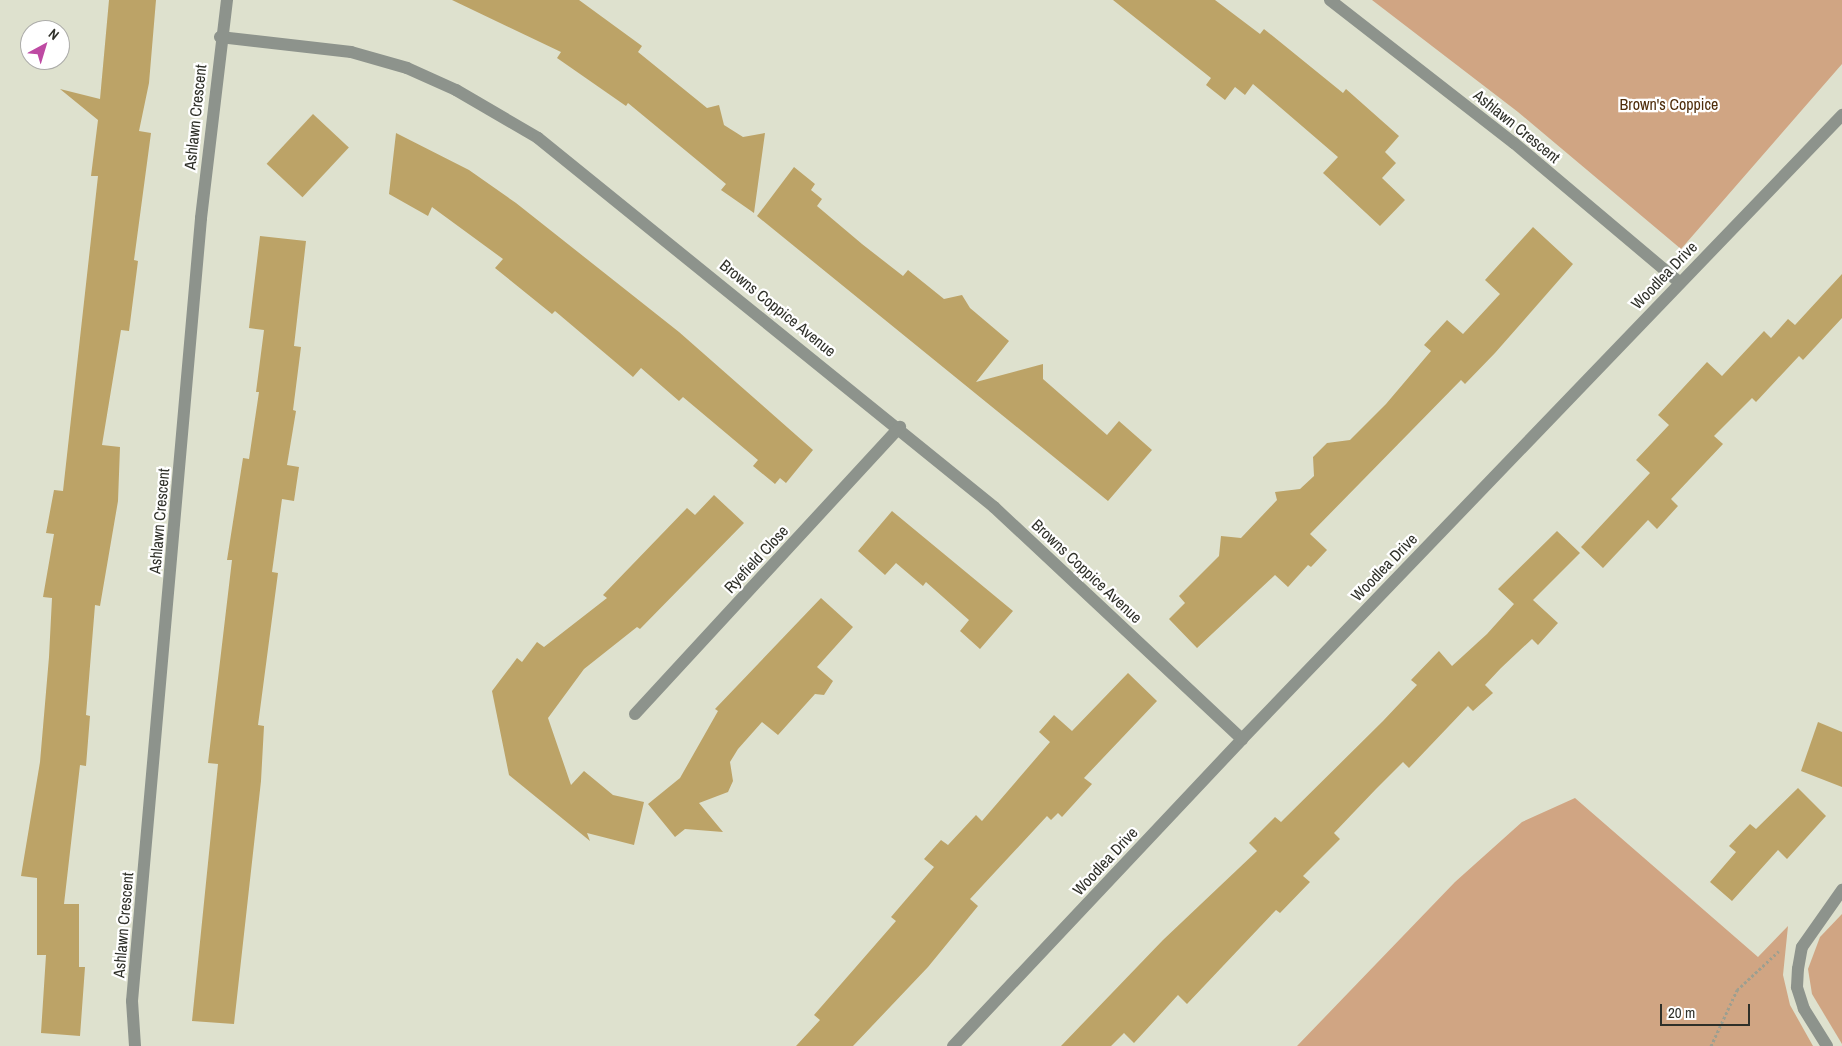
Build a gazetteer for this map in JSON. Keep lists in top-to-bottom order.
{
  "streets": {
    "street": [
      "Ashlawn Crescent",
      "Woodlea Drive",
      "Browns Coppice Avenue",
      "Ryefield Close"
    ]
  },
  "crossings": [
    ["Ashlawn Crescent", "Woodlea Drive"],
    ["Ashlawn Crescent", "Browns Coppice Avenue"],
    ["Woodlea Drive", "Browns Coppice Avenue"],
    ["Browns Coppice Avenue", "Ryefield Close"]
  ],
  "parks": ["Brown's Coppice"],
  "scale_bar": "20 m",
  "north": "top right"
}
